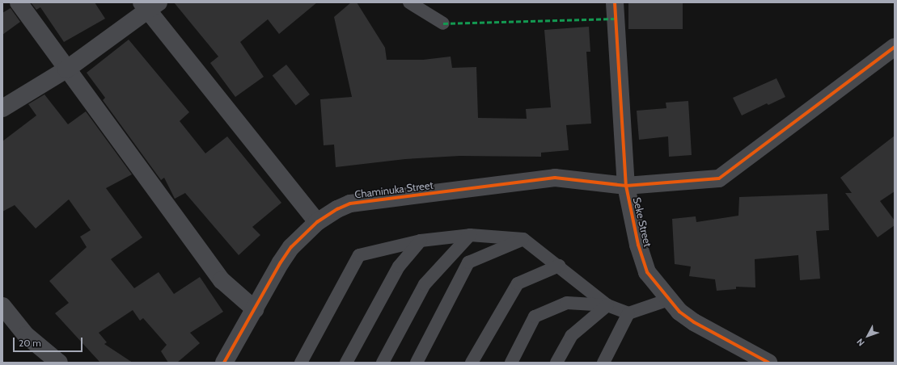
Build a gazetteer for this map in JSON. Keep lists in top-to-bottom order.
{
  "streets": {
    "street": ["Chaminuka Street", "Seke Street"]
  },
  "crossings": [
    ["Chaminuka Street", "Seke Street"]
  ],
  "scale_bar": "20 m",
  "north": "bottom left"
}
